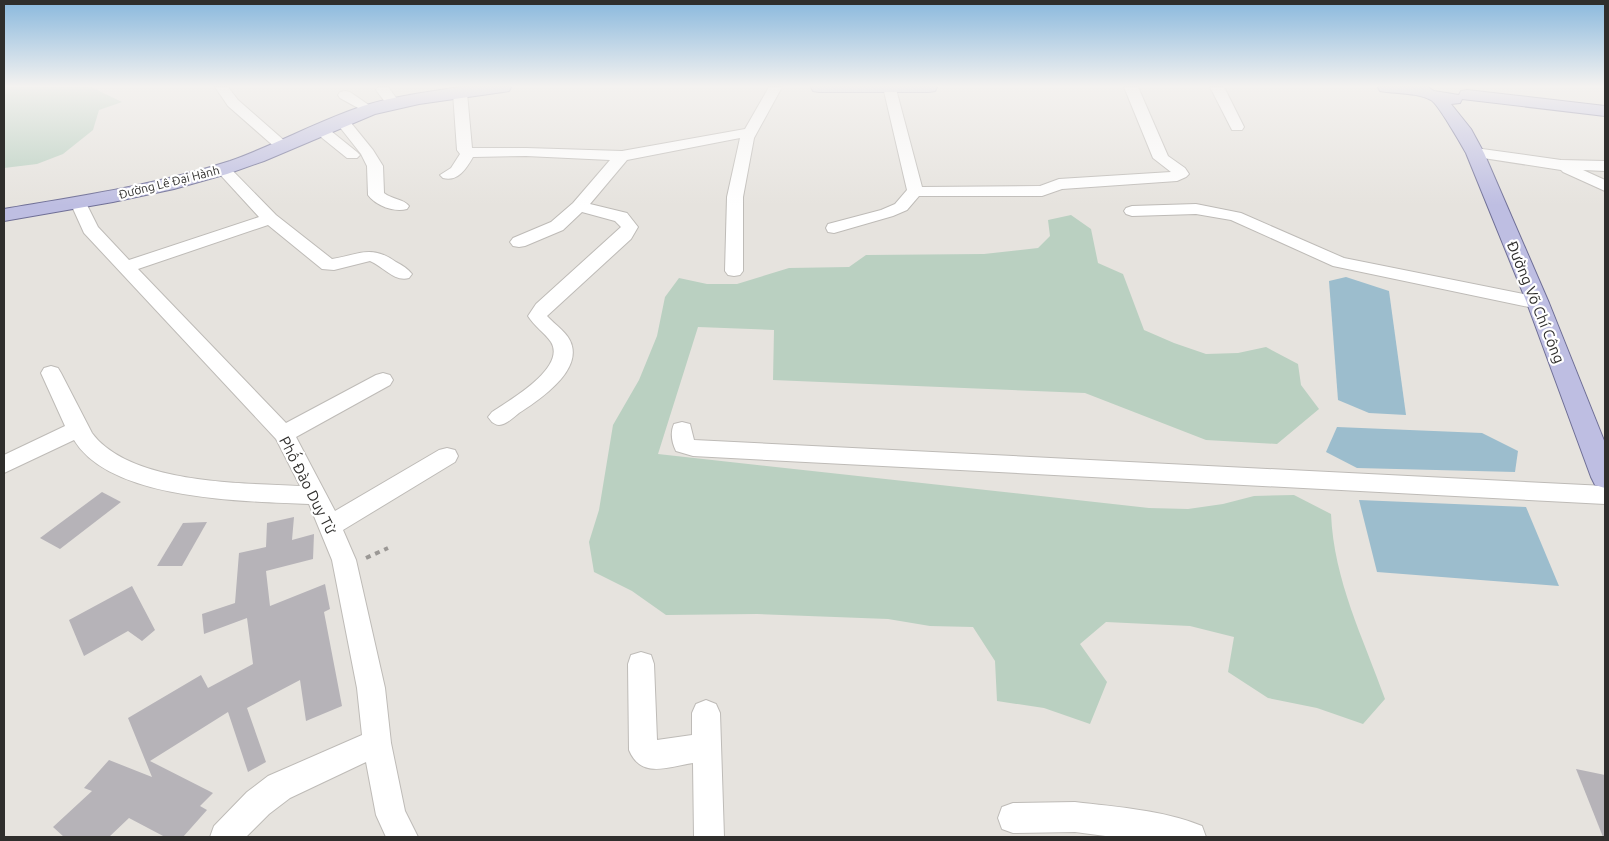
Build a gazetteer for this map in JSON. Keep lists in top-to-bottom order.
{
  "streets": {
    "main road": ["Đường Lê Đại Hành", "Đường Võ Chí Công"],
    "street": ["Phố Đào Duy Từ"]
  },
  "crossings": [
    ["Đường Lê Đại Hành", "Phố Đào Duy Từ"]
  ]
}
